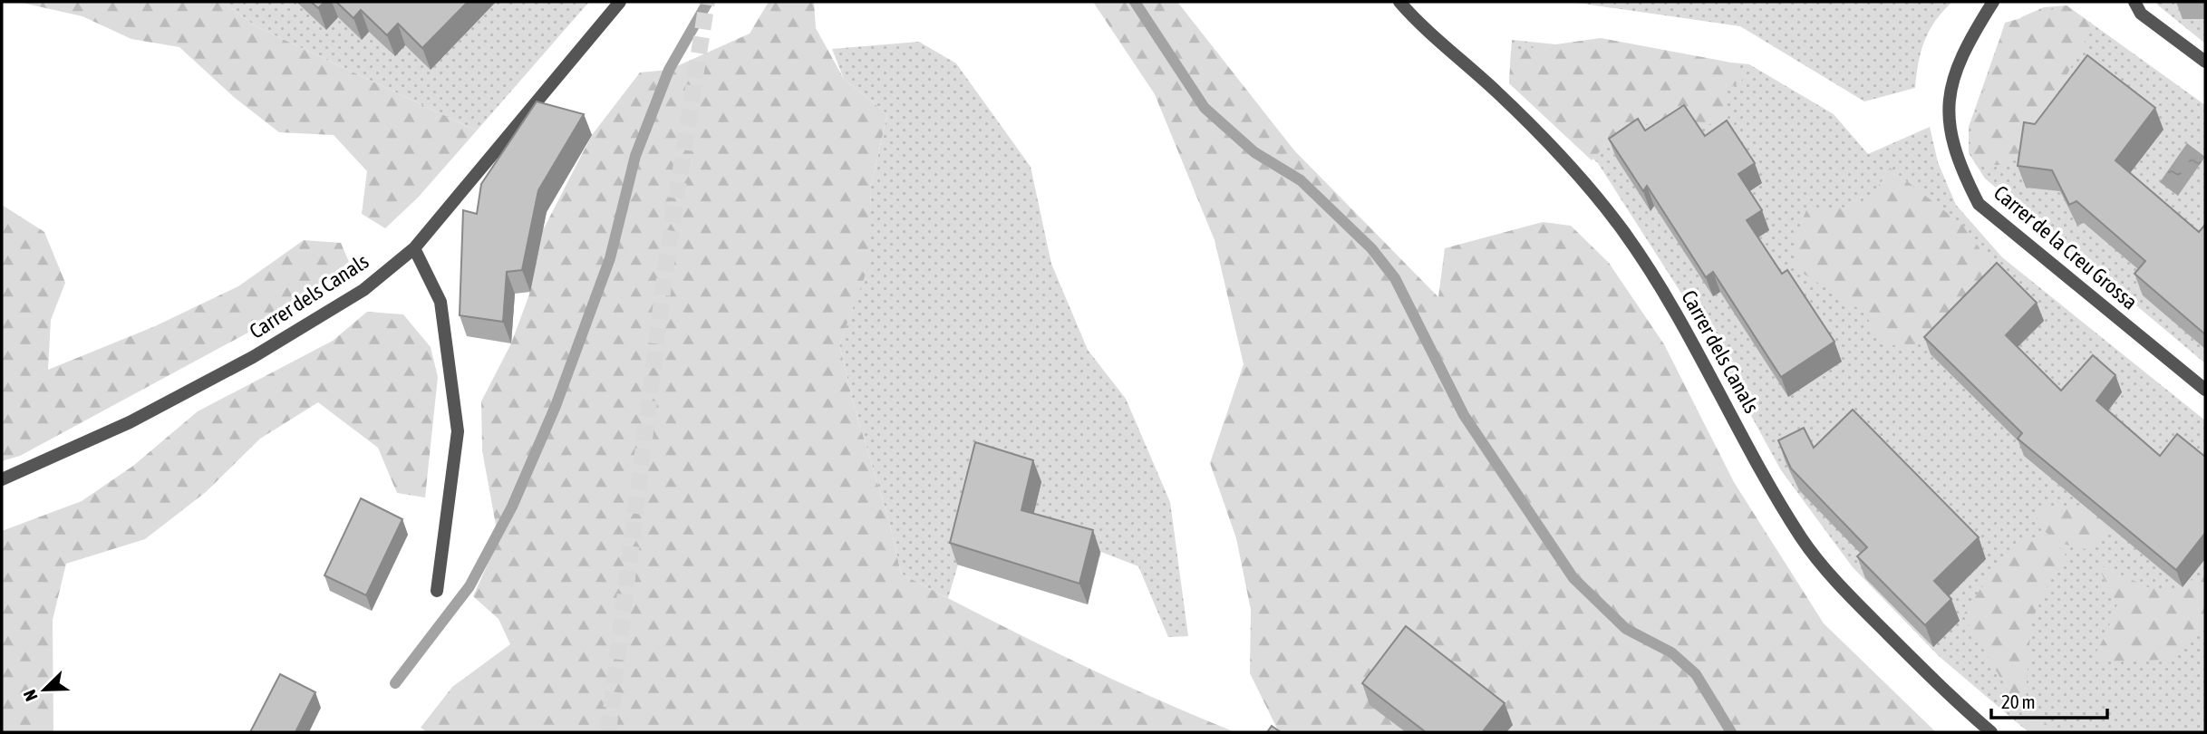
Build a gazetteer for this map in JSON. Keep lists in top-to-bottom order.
{
  "streets": {
    "street": ["Carrer de la Creu Grossa", "Carrer dels Canals"]
  },
  "scale_bar": "20 m",
  "north": "bottom left"
}
